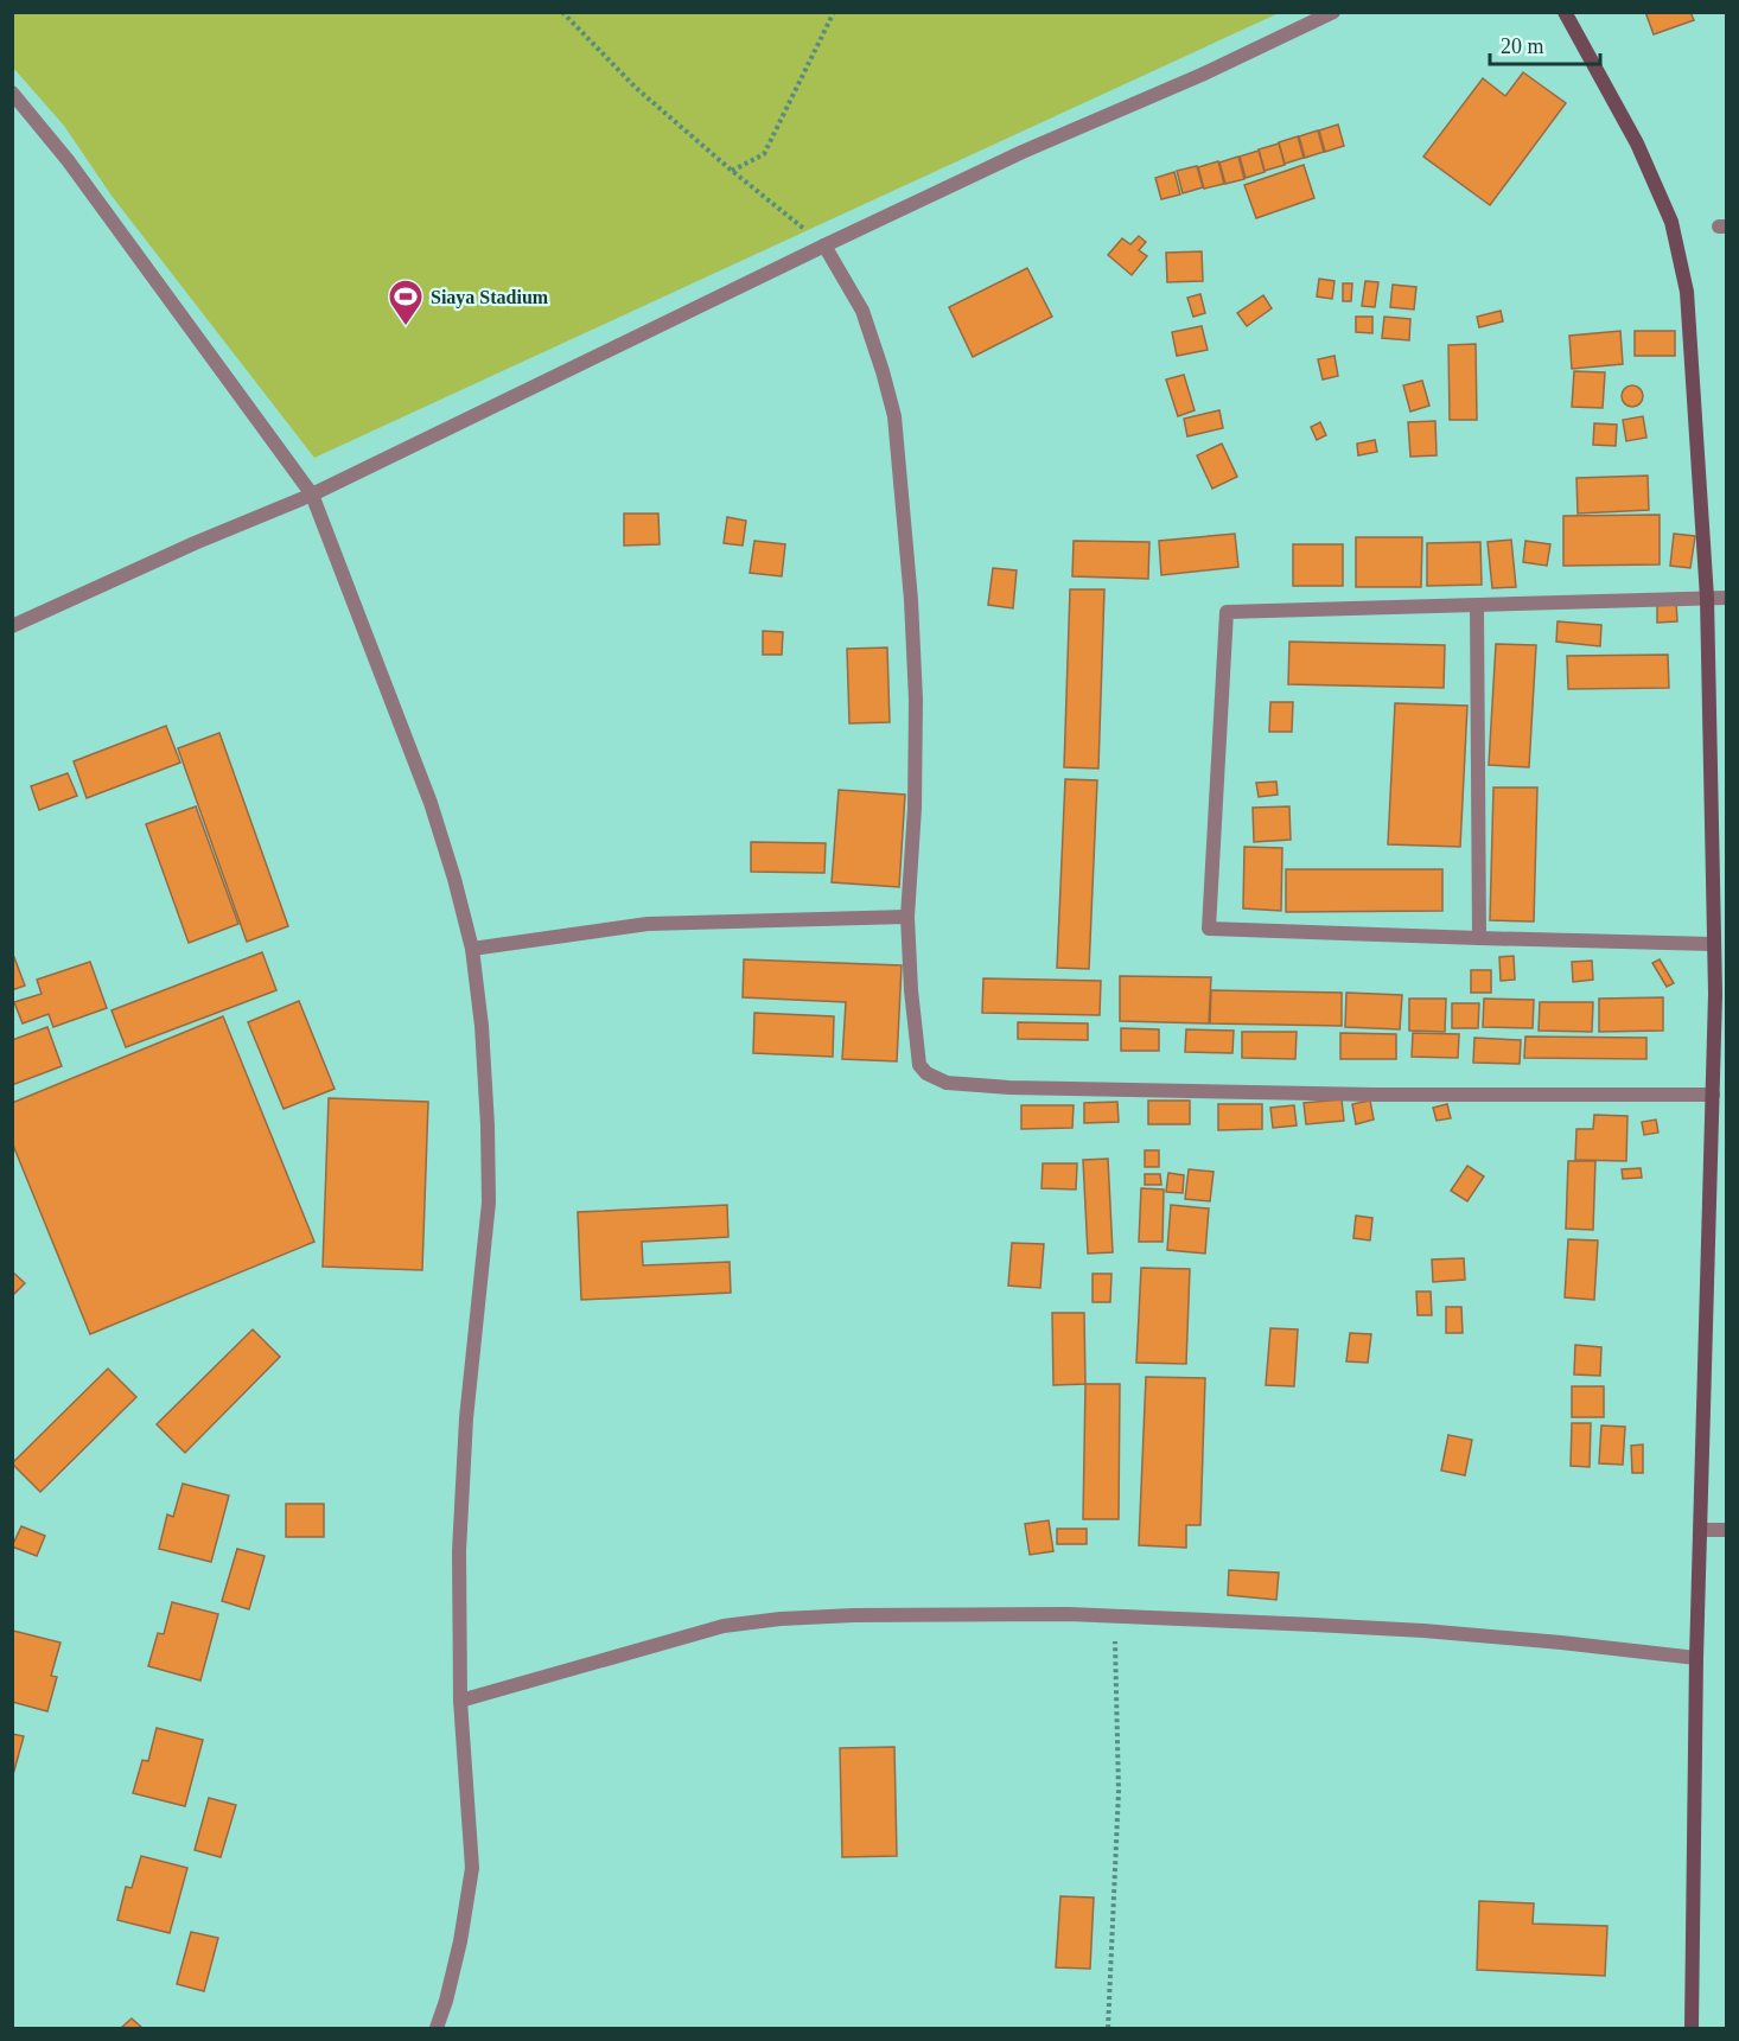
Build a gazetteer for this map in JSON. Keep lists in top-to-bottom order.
{
  "places": {
    "sports": ["Siaya Stadium"]
  },
  "scale_bar": "20 m"
}
